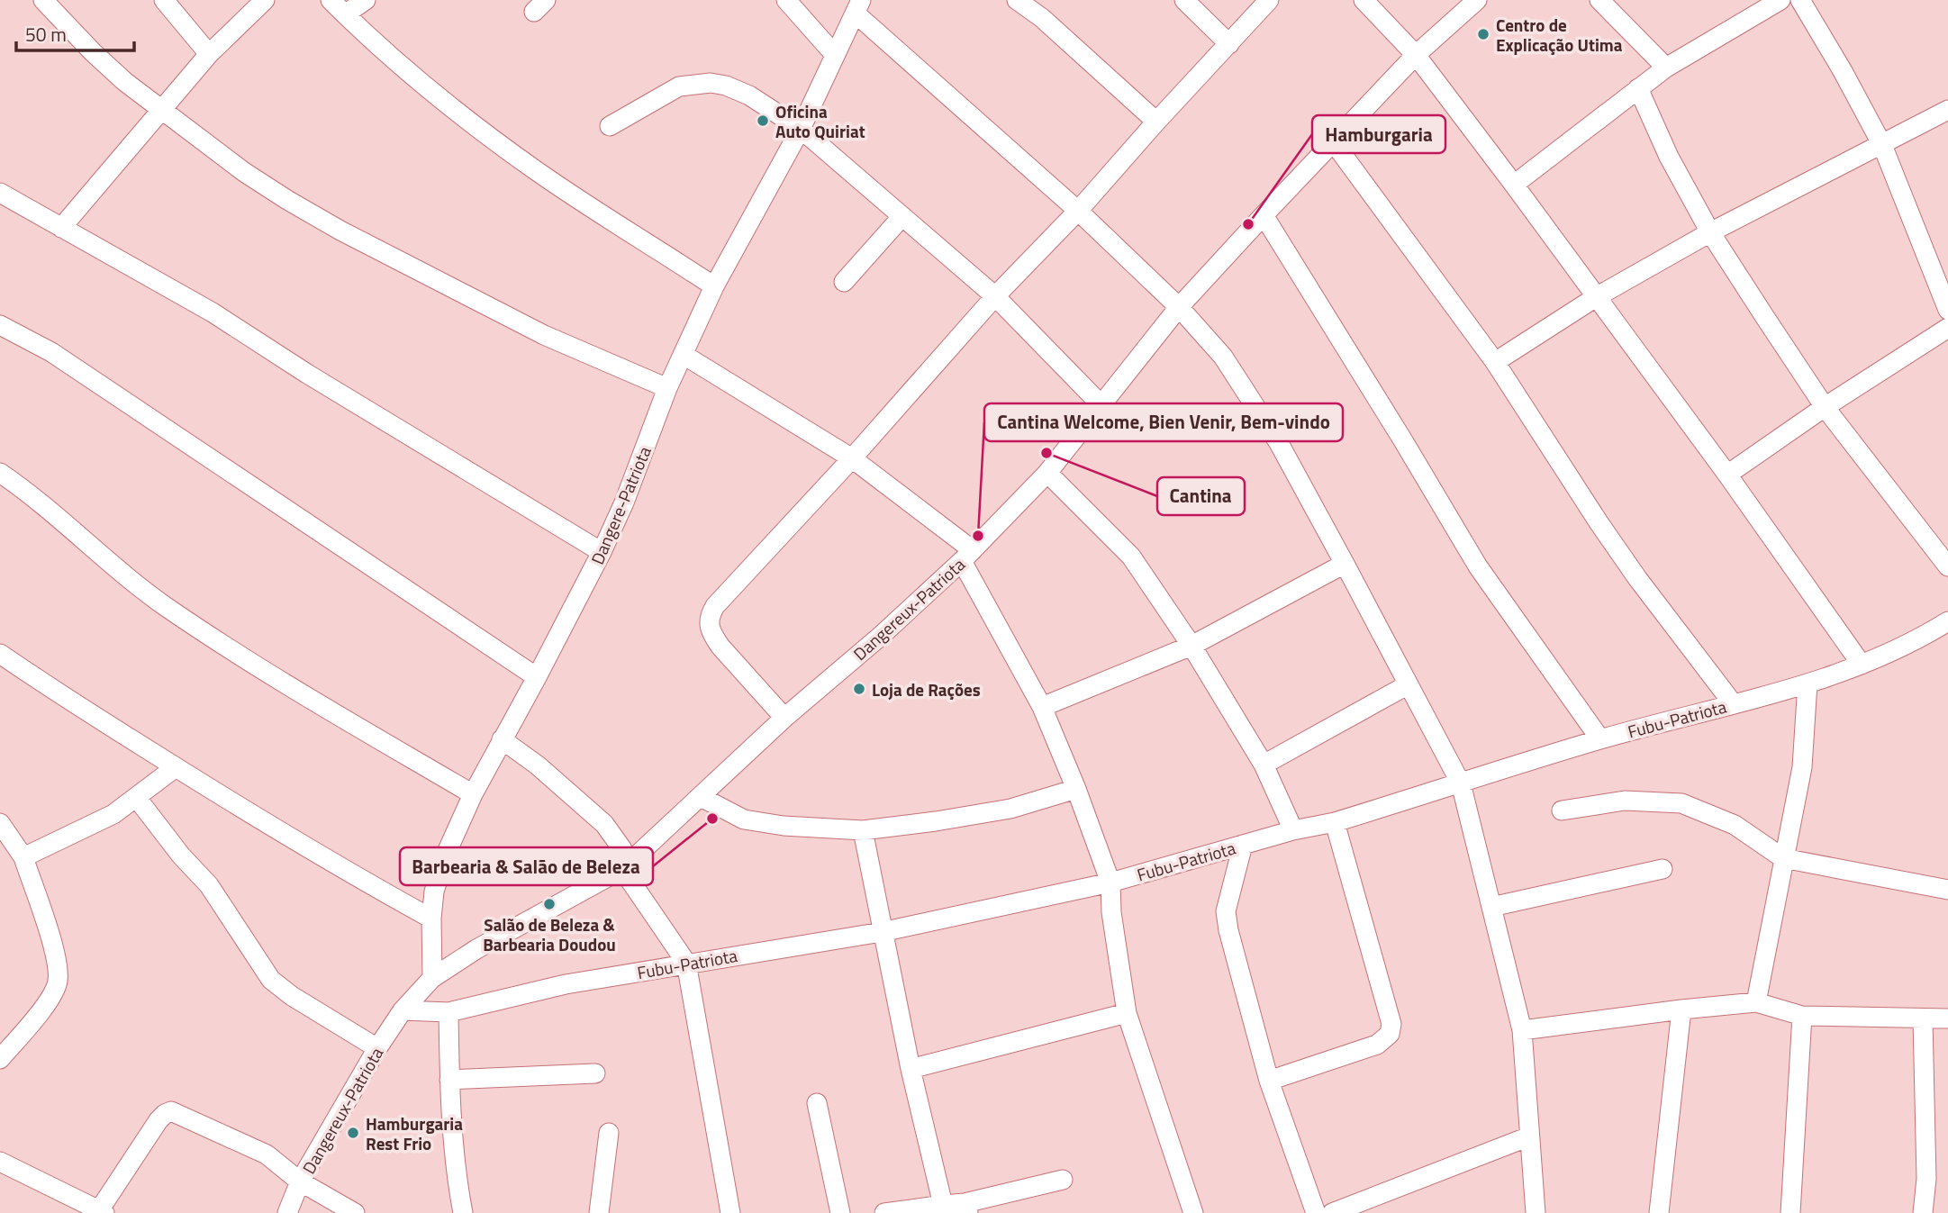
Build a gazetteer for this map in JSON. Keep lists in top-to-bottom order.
{
  "streets": {
    "street": ["Dangere-Patriota", "Dangereux-Patriota", "Fubu-Patriota"]
  },
  "crossings": [
    ["Dangere-Patriota", "Dangereux-Patriota"],
    ["Dangereux-Patriota", "Fubu-Patriota"]
  ],
  "places": [
    "Centro de Explicação Utima",
    "Oficina Auto Quiriat",
    "Hamburgaria",
    "Cantina",
    "Cantina Welcome, Bien Venir, Bem-vindo",
    "Loja de Rações",
    "Barbearia & Salão de Beleza",
    "Salão de Beleza & Barbearia Doudou",
    "Hamburgaria Rest Frio"
  ],
  "scale_bar": "50 m"
}
